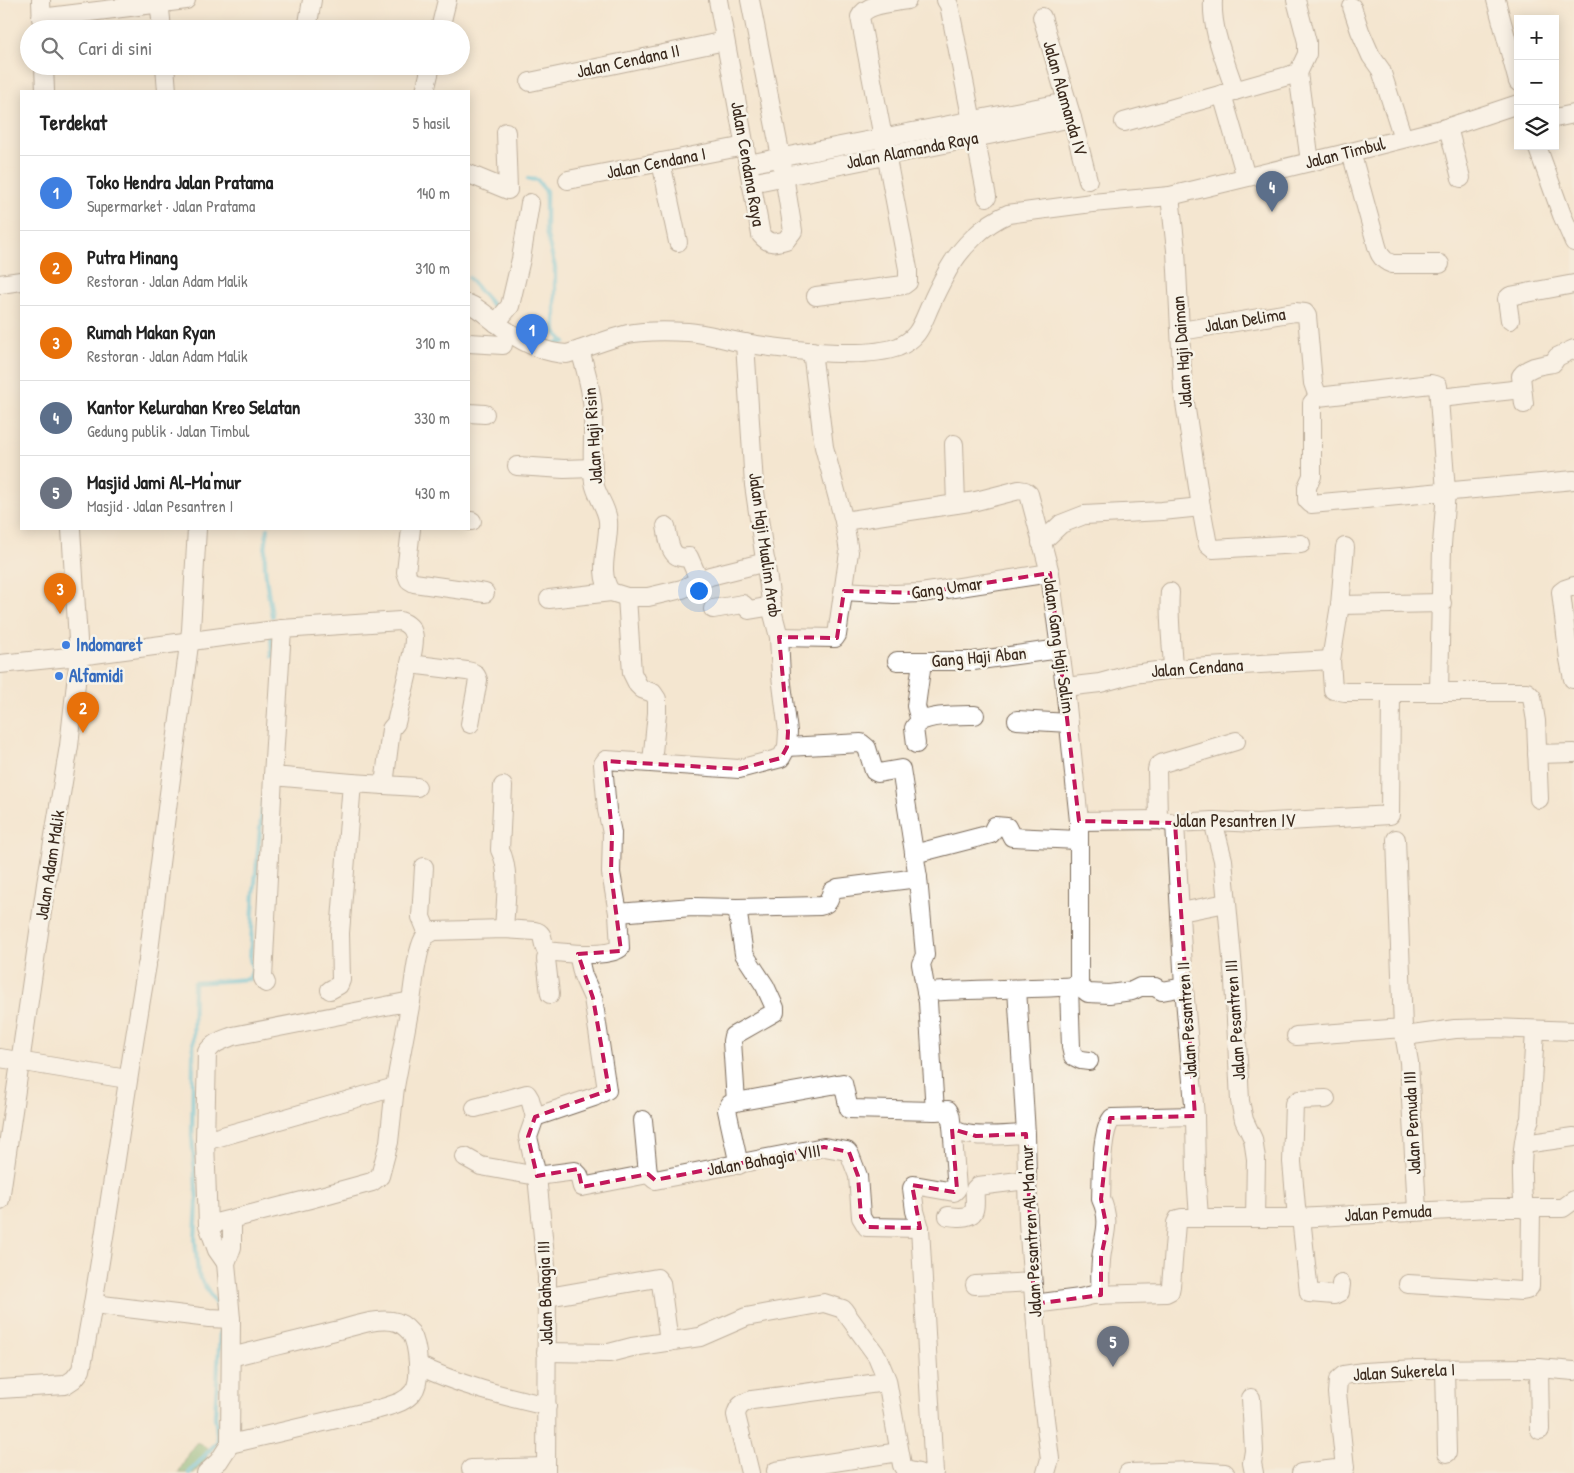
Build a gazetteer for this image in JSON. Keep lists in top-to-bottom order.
{
  "streets": {
    "street": [
      "Jalan Cendana II",
      "Jalan Alamanda IV",
      "Jalan Alamanda Raya",
      "Jalan Timbul",
      "Jalan Cendana I",
      "Jalan Cendana Raya",
      "Jalan Delima",
      "Jalan Haji Daiman",
      "Jalan Haji Risin",
      "Jalan Haji Mualim Arab",
      "Gang Umar",
      "Jalan Gang Haji Salim",
      "Gang Haji Aban",
      "Jalan Cendana",
      "Jalan Pesantren IV",
      "Jalan Adam Malik",
      "Jalan Pesantren II",
      "Jalan Pesantren III",
      "Jalan Pemuda III",
      "Jalan Bahagia VIII",
      "Jalan Pemuda",
      "Jalan Pesantren Al Ma'mur",
      "Jalan Bahagia III",
      "Jalan Sukerela I"
    ]
  },
  "crossings": [
    ["Jalan Cendana II", "Jalan Cendana Raya"],
    ["Jalan Alamanda IV", "Jalan Alamanda Raya"],
    ["Jalan Alamanda Raya", "Jalan Cendana Raya"],
    ["Jalan Timbul", "Jalan Haji Daiman"],
    ["Jalan Timbul", "Jalan Haji Risin"],
    ["Jalan Timbul", "Jalan Haji Mualim Arab"],
    ["Jalan Cendana I", "Jalan Cendana Raya"],
    ["Jalan Delima", "Jalan Haji Daiman"],
    ["Gang Umar", "Jalan Gang Haji Salim"],
    ["Jalan Gang Haji Salim", "Gang Haji Aban"],
    ["Jalan Gang Haji Salim", "Jalan Cendana"],
    ["Jalan Gang Haji Salim", "Jalan Pesantren IV"],
    ["Jalan Pesantren IV", "Jalan Pesantren II"],
    ["Jalan Pesantren IV", "Jalan Pesantren III"],
    ["Jalan Pesantren II", "Jalan Pemuda"],
    ["Jalan Pesantren III", "Jalan Pemuda"],
    ["Jalan Pemuda III", "Jalan Pemuda"],
    ["Jalan Bahagia VIII", "Jalan Bahagia III"]
  ],
  "places": ["Indomaret", "Alfamidi"],
  "page": {
    "map_buttons": ["+", "−"],
    "search": "Cari di sini",
    "heading": ["Terdekat", "5 hasil"],
    "list": [
      {
        "mark": "1",
        "name": "Toko Hendra Jalan Pratama",
        "note": "Supermarket · Jalan Pratama",
        "value": "140 m"
      },
      {
        "mark": "2",
        "name": "Putra Minang",
        "note": "Restoran · Jalan Adam Malik",
        "value": "310 m"
      },
      {
        "mark": "3",
        "name": "Rumah Makan Ryan",
        "note": "Restoran · Jalan Adam Malik",
        "value": "310 m"
      },
      {
        "mark": "4",
        "name": "Kantor Kelurahan Kreo Selatan",
        "note": "Gedung publik · Jalan Timbul",
        "value": "330 m"
      },
      {
        "mark": "5",
        "name": "Masjid Jami Al-Ma'mur",
        "note": "Masjid · Jalan Pesantren I",
        "value": "430 m"
      }
    ],
    "pins": [
      "4",
      "1",
      "3",
      "2",
      "5"
    ]
  }
}
